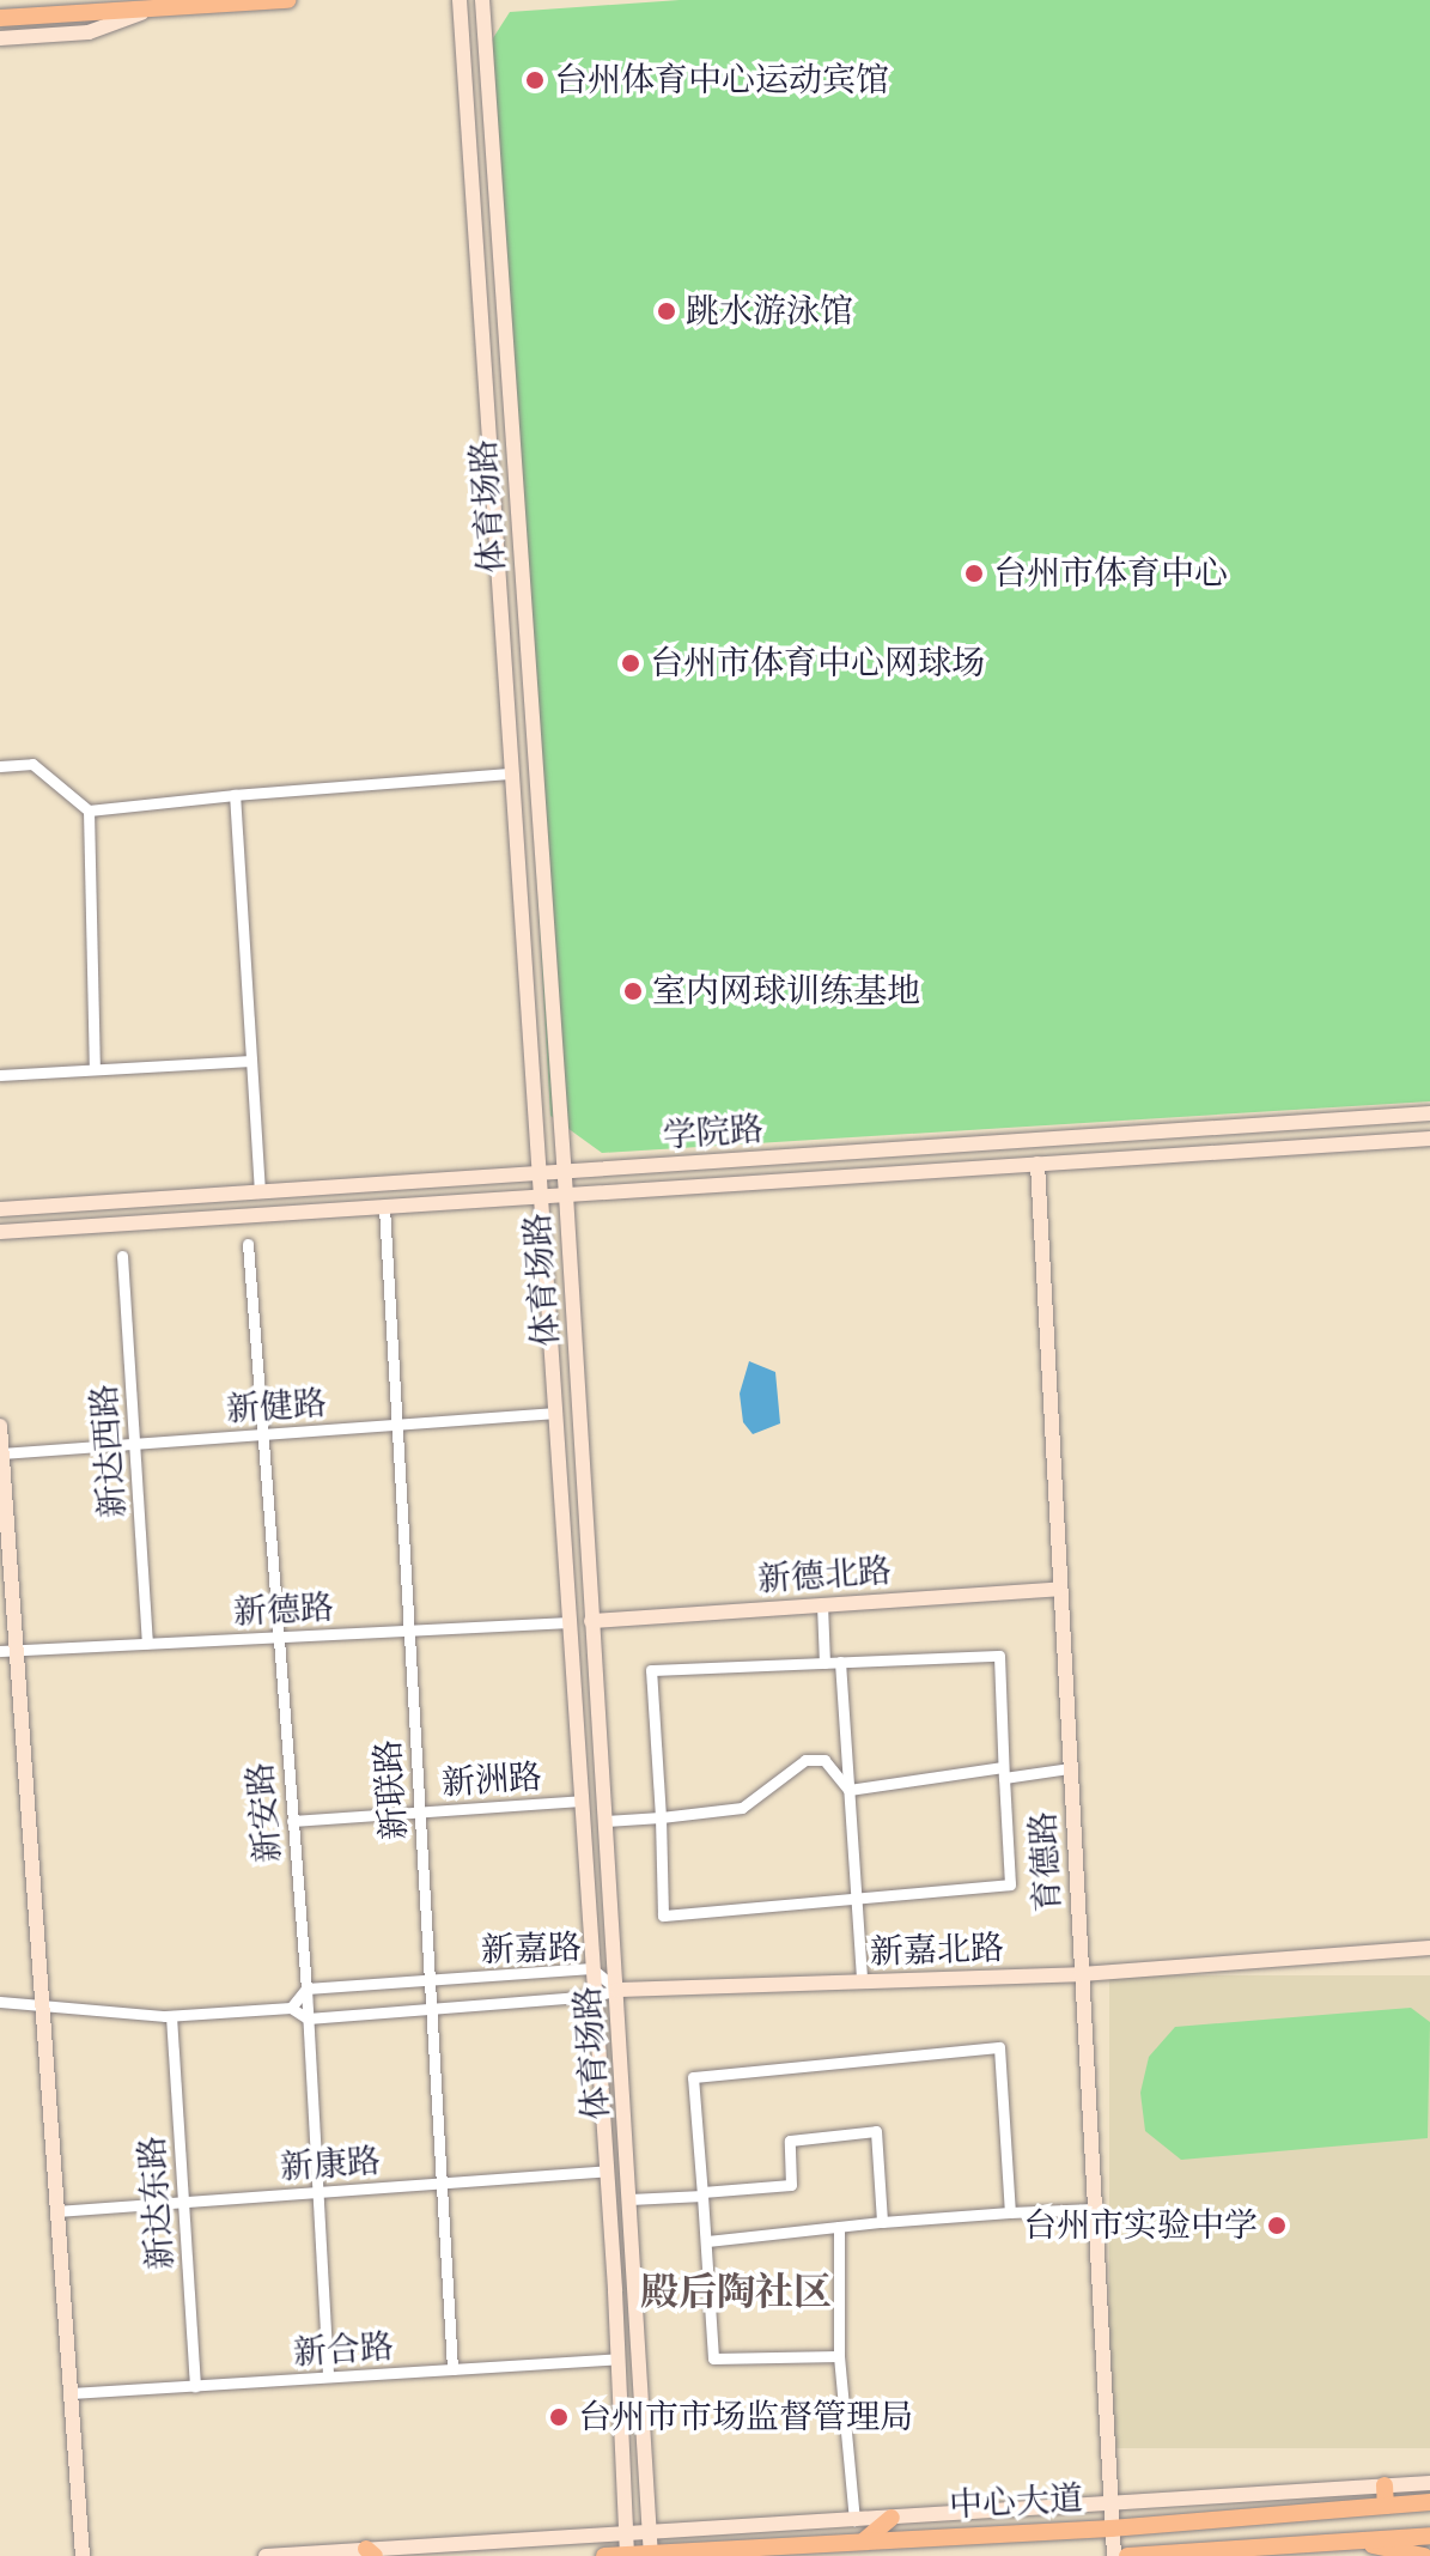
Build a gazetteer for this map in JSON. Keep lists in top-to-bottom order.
{
  "streets": {
    "main road": [
      "体育场路",
      "学院路",
      "新德北路",
      "育德路",
      "新嘉北路",
      "中心大道"
    ],
    "street": [
      "新健路",
      "新达西路",
      "新德路",
      "新洲路",
      "新联路",
      "新安路",
      "新嘉路",
      "新康路",
      "新达东路",
      "新合路"
    ]
  },
  "crossings": [
    ["体育场路", "学院路"],
    ["体育场路", "新德北路"],
    ["体育场路", "新嘉路"],
    ["体育场路", "新嘉北路"],
    ["体育场路", "中心大道"],
    ["学院路", "新联路"],
    ["学院路", "育德路"],
    ["新健路", "新达西路"],
    ["新健路", "新联路"],
    ["新健路", "新安路"],
    ["新达西路", "新德路"],
    ["新德北路", "育德路"],
    ["新德路", "新联路"],
    ["新德路", "新安路"],
    ["新洲路", "新联路"],
    ["新洲路", "新安路"],
    ["新联路", "新嘉路"],
    ["新联路", "新康路"],
    ["新联路", "新合路"],
    ["新安路", "新嘉路"],
    ["新安路", "新康路"],
    ["新安路", "新合路"],
    ["育德路", "新嘉北路"],
    ["育德路", "中心大道"],
    ["新嘉路", "新嘉北路"],
    ["新康路", "新达东路"],
    ["新达东路", "新合路"]
  ],
  "districts": ["殿后陶社区"],
  "places": [
    "台州体育中心运动宾馆",
    "跳水游泳馆",
    "台州市体育中心",
    "台州市体育中心网球场",
    "室内网球训练基地",
    "台州市实验中学",
    "台州市市场监督管理局"
  ]
}
